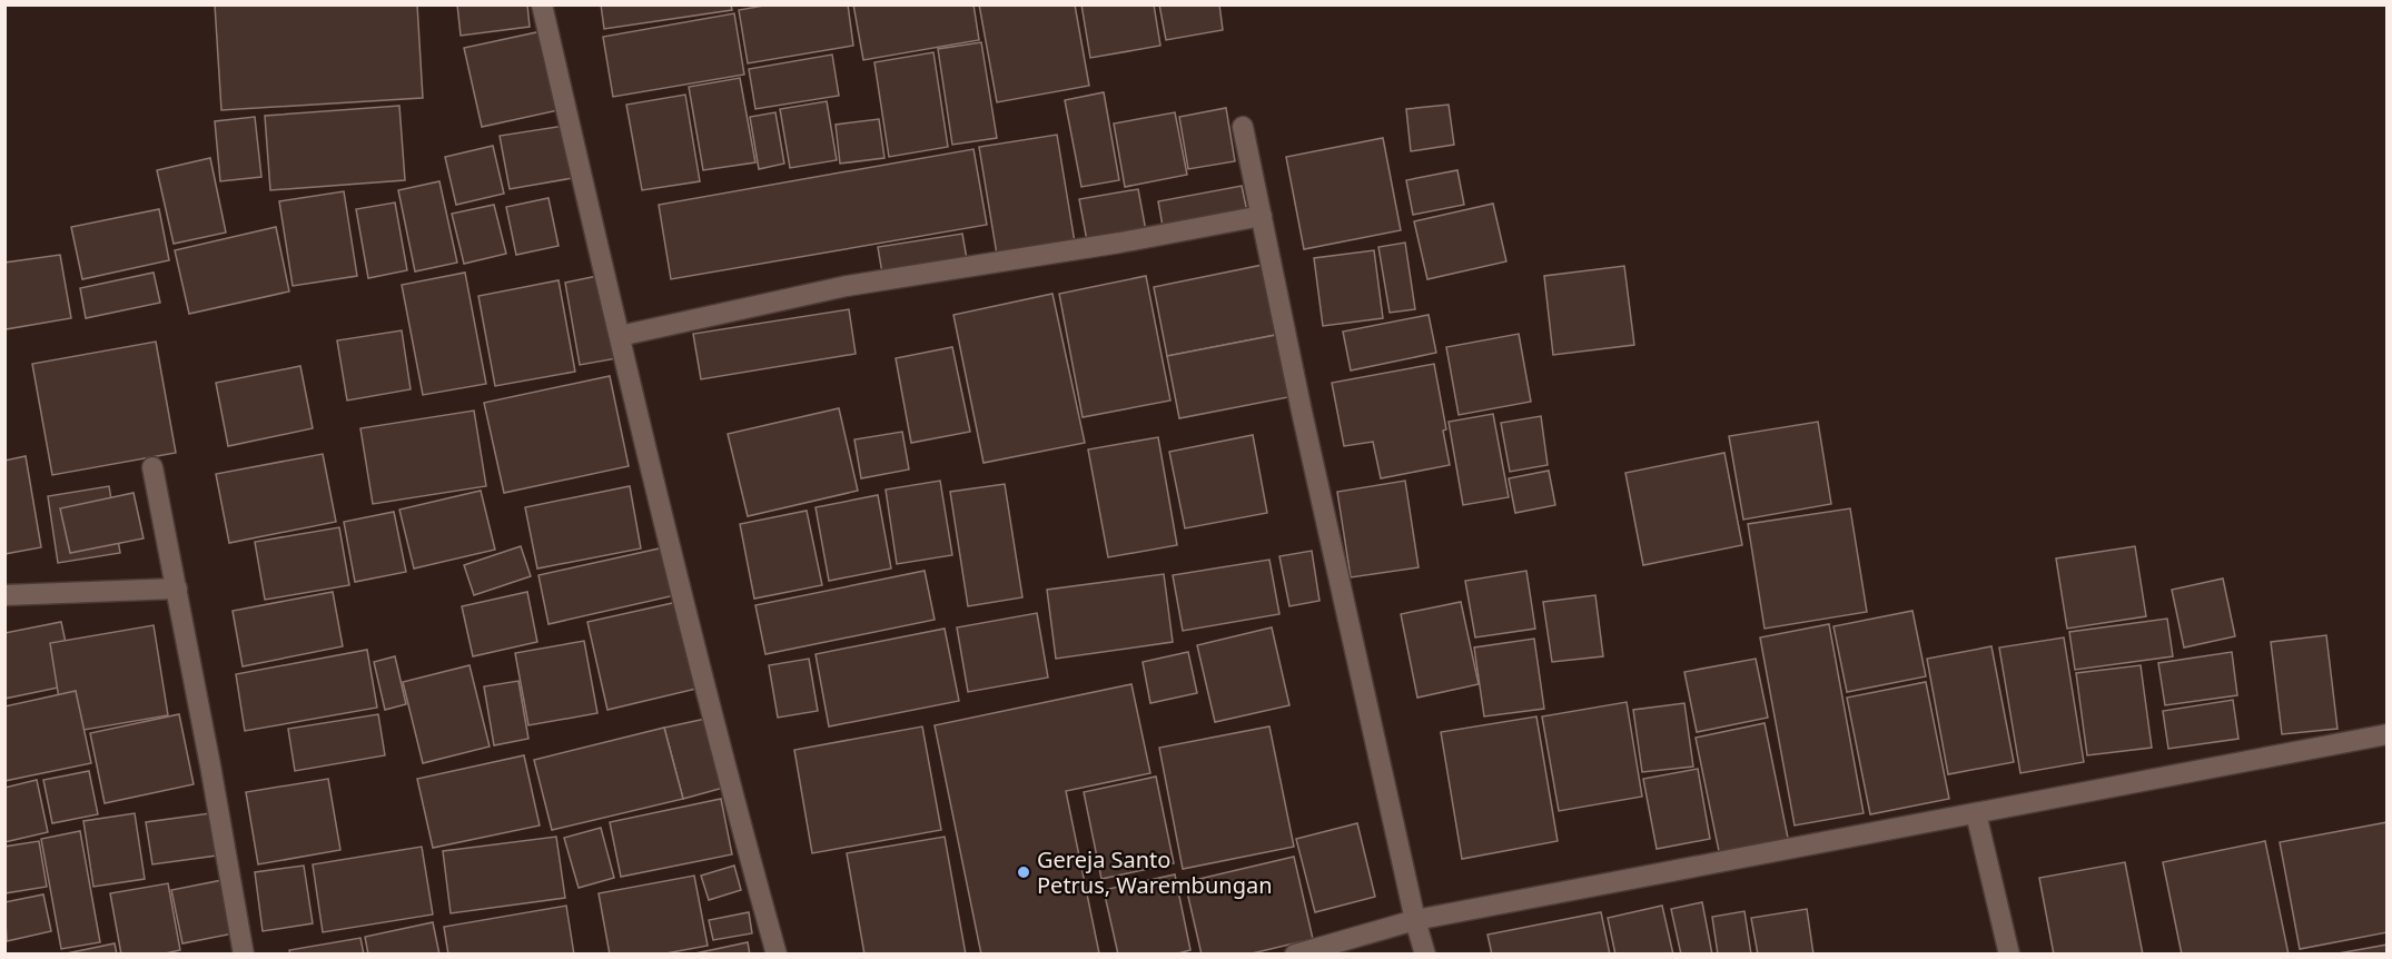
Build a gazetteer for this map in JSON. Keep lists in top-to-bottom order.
{
  "places": ["Gereja Santo Petrus, Warembungan"]
}
